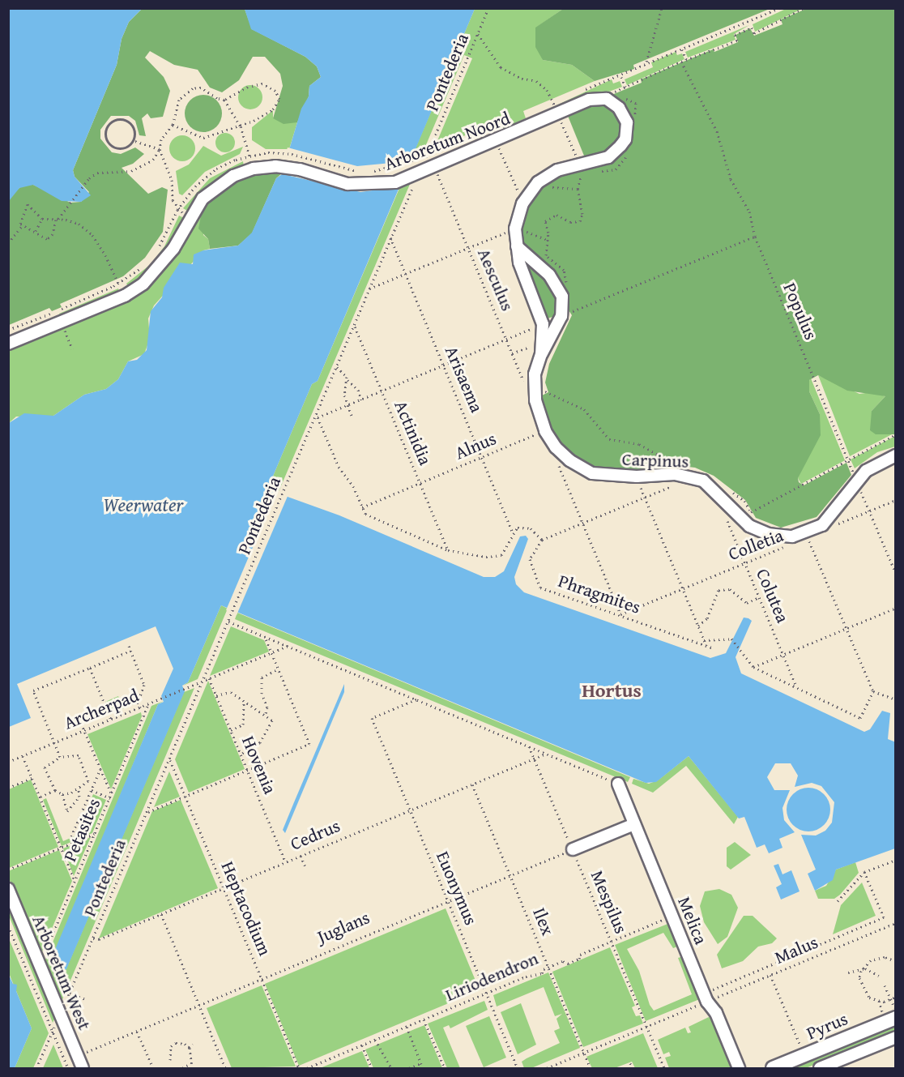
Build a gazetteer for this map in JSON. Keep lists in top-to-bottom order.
{
  "streets": {
    "street": [
      "Arboretum Noord",
      "Carpinus",
      "Melica",
      "Arboretum West",
      "Pyrus"
    ],
    "path": [
      "Pontederia",
      "Aesculus",
      "Populus",
      "Arisaema",
      "Actinidia",
      "Alnus",
      "Colletia",
      "Phragmites",
      "Colutea",
      "Archerpad",
      "Hovenia",
      "Petasites",
      "Cedrus",
      "Euonymus",
      "Mespilus",
      "Heptacodium",
      "Ilex",
      "Juglans",
      "Malus",
      "Liriodendron"
    ]
  },
  "crossings": [
    ["Pontederia", "Arboretum Noord"],
    ["Pontederia", "Arisaema"],
    ["Pontederia", "Actinidia"],
    ["Pontederia", "Archerpad"],
    ["Pontederia", "Cedrus"],
    ["Pontederia", "Heptacodium"],
    ["Pontederia", "Arboretum West"],
    ["Arboretum Noord", "Aesculus"],
    ["Arboretum Noord", "Carpinus"],
    ["Populus", "Carpinus"],
    ["Arisaema", "Alnus"],
    ["Actinidia", "Alnus"],
    ["Alnus", "Carpinus"],
    ["Colletia", "Phragmites"],
    ["Colletia", "Colutea"],
    ["Archerpad", "Hovenia"],
    ["Archerpad", "Petasites"],
    ["Hovenia", "Cedrus"],
    ["Petasites", "Arboretum West"],
    ["Cedrus", "Euonymus"],
    ["Cedrus", "Mespilus"],
    ["Cedrus", "Heptacodium"],
    ["Cedrus", "Ilex"],
    ["Euonymus", "Juglans"],
    ["Euonymus", "Liriodendron"],
    ["Mespilus", "Juglans"],
    ["Mespilus", "Malus"],
    ["Mespilus", "Liriodendron"],
    ["Heptacodium", "Juglans"],
    ["Melica", "Malus"],
    ["Melica", "Liriodendron"],
    ["Ilex", "Juglans"],
    ["Ilex", "Malus"],
    ["Ilex", "Liriodendron"],
    ["Juglans", "Arboretum West"]
  ],
  "districts": ["Hortus"],
  "water": ["Weerwater"]
}
